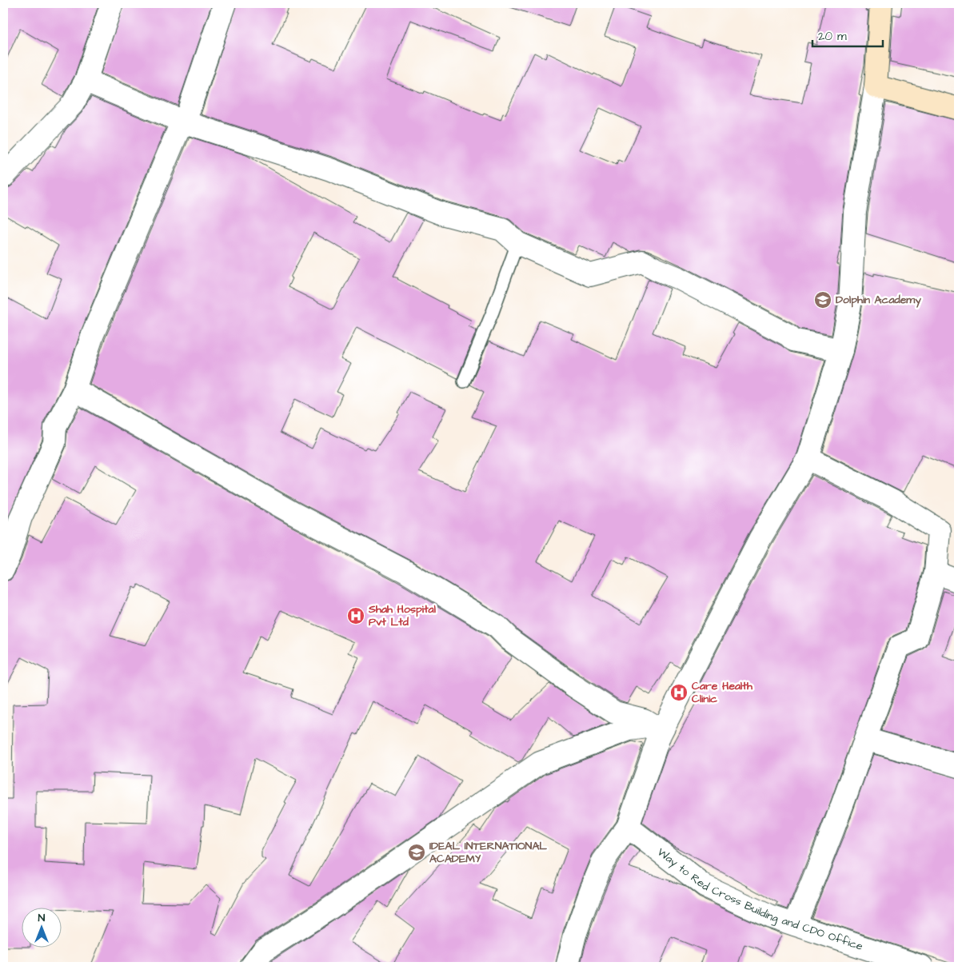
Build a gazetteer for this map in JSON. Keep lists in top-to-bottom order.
{
  "streets": {
    "street": ["Way to Red Cross Building and CDO Office"]
  },
  "places": {
    "school or university": ["Dolphin Academy", "IDEAL INTERNATIONAL ACADEMY"],
    "hospital": ["Shah Hospital Pvt Ltd", "Care Health Clinic"]
  },
  "scale_bar": "20 m",
  "north": "top"
}
